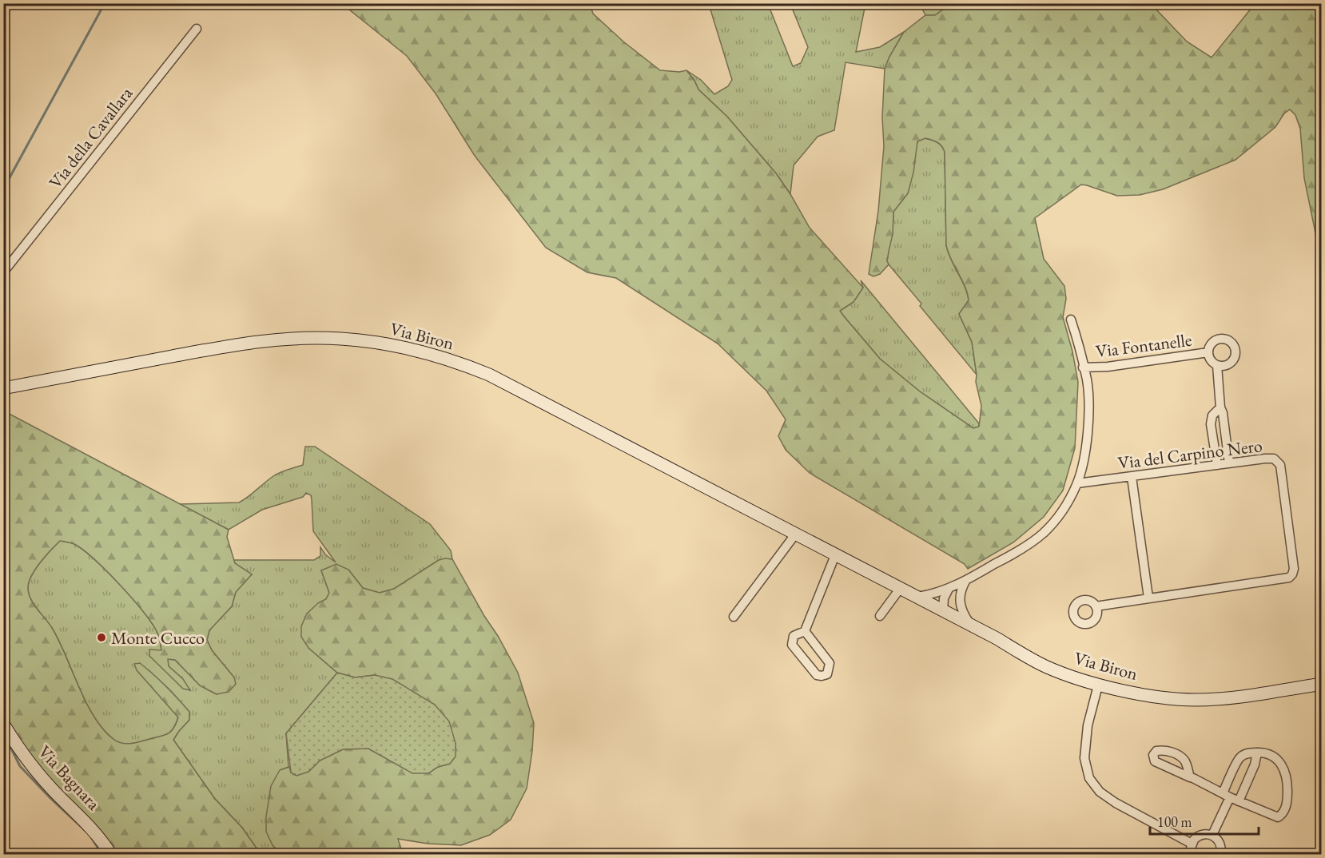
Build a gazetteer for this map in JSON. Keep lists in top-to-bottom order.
{
  "streets": {
    "street": [
      "Via della Cavallara",
      "Via Biron",
      "Via Fontanelle",
      "Via del Carpino Nero",
      "Via Bagnara"
    ]
  },
  "places": ["Monte Cucco"],
  "scale_bar": "100 m"
}
